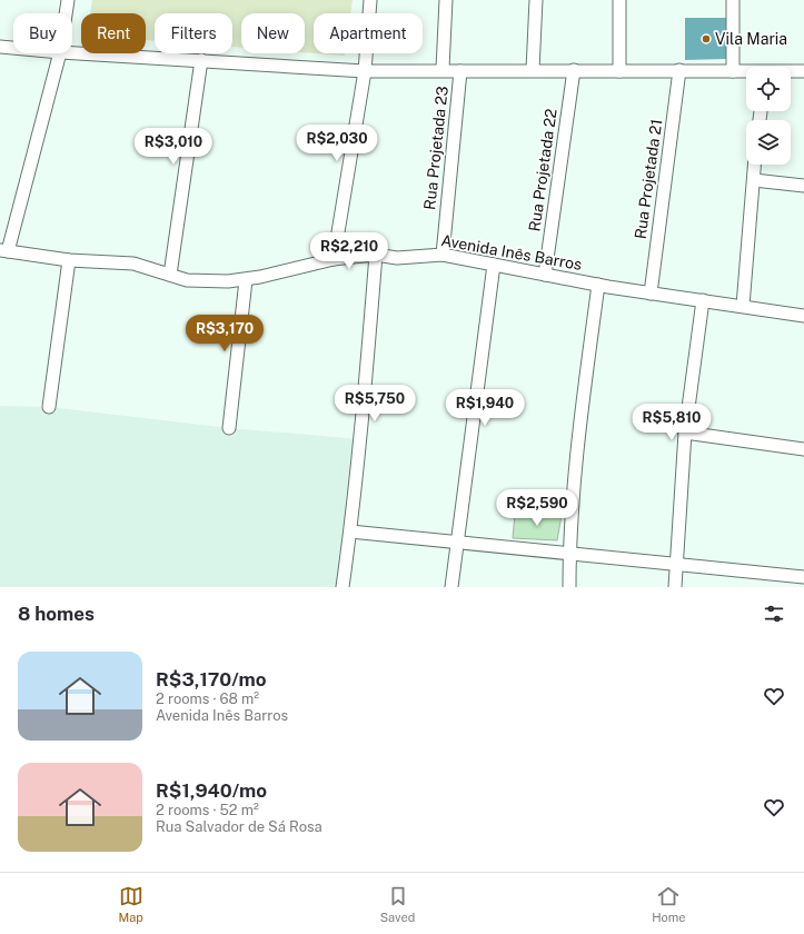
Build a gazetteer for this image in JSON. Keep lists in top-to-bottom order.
{
  "streets": {
    "street": [
      "Rua Projetada 23",
      "Rua Projetada 22",
      "Rua Projetada 21",
      "Avenida Inês Barros"
    ]
  },
  "crossings": [
    ["Rua Projetada 23", "Avenida Inês Barros"],
    ["Rua Projetada 22", "Avenida Inês Barros"],
    ["Rua Projetada 21", "Avenida Inês Barros"]
  ],
  "places": ["Vila Maria"],
  "page": {
    "chip": [
      "Buy",
      "Rent",
      "Filters",
      "New",
      "Apartment"
    ],
    "price": [
      "R$2,030",
      "R$3,010",
      "R$2,210",
      "R$3,170",
      "R$5,750",
      "R$1,940",
      "R$5,810",
      "R$2,590"
    ],
    "heading": "8 homes",
    "list": [
      {
        "name": "R$3,170/mo",
        "note": "2 rooms · 68 m² · Avenida Inês Barros"
      },
      {
        "name": "R$1,940/mo",
        "note": "2 rooms · 52 m² · Rua Salvador de Sá Rosa"
      }
    ],
    "tabs": ["Map", "Saved", "Home"]
  }
}
